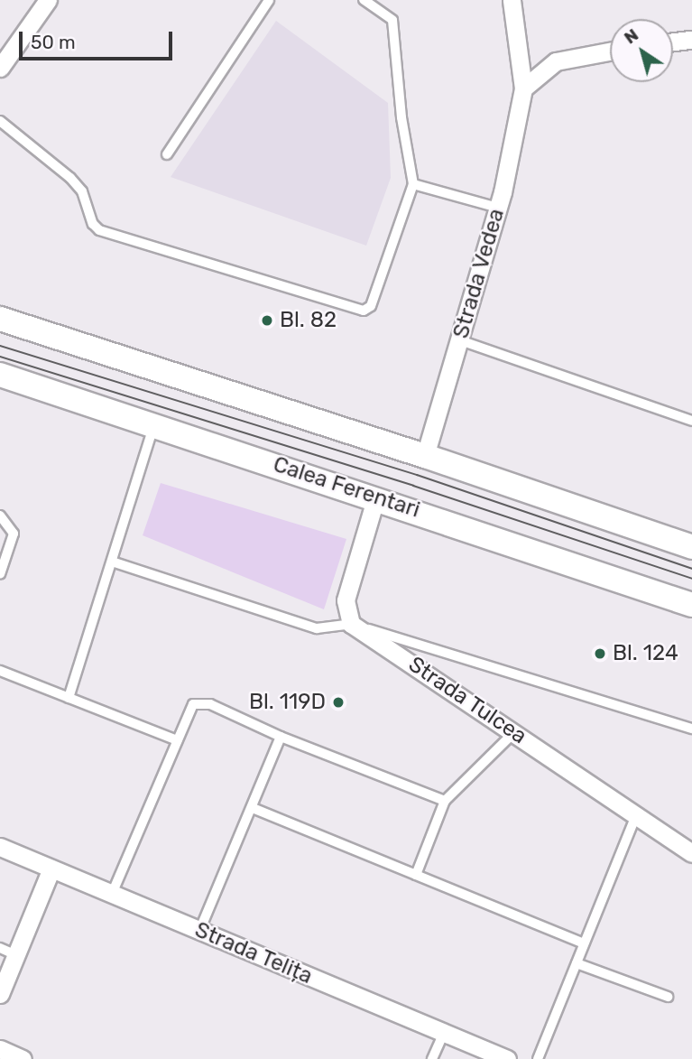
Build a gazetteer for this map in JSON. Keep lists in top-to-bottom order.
{
  "streets": {
    "main road": ["Calea Ferentari"],
    "street": ["Strada Vedea", "Strada Tulcea", "Strada Telița"]
  },
  "places": ["Bl. 82", "Bl. 124", "Bl. 119D"],
  "scale_bar": "50 m",
  "north": "top left"
}
